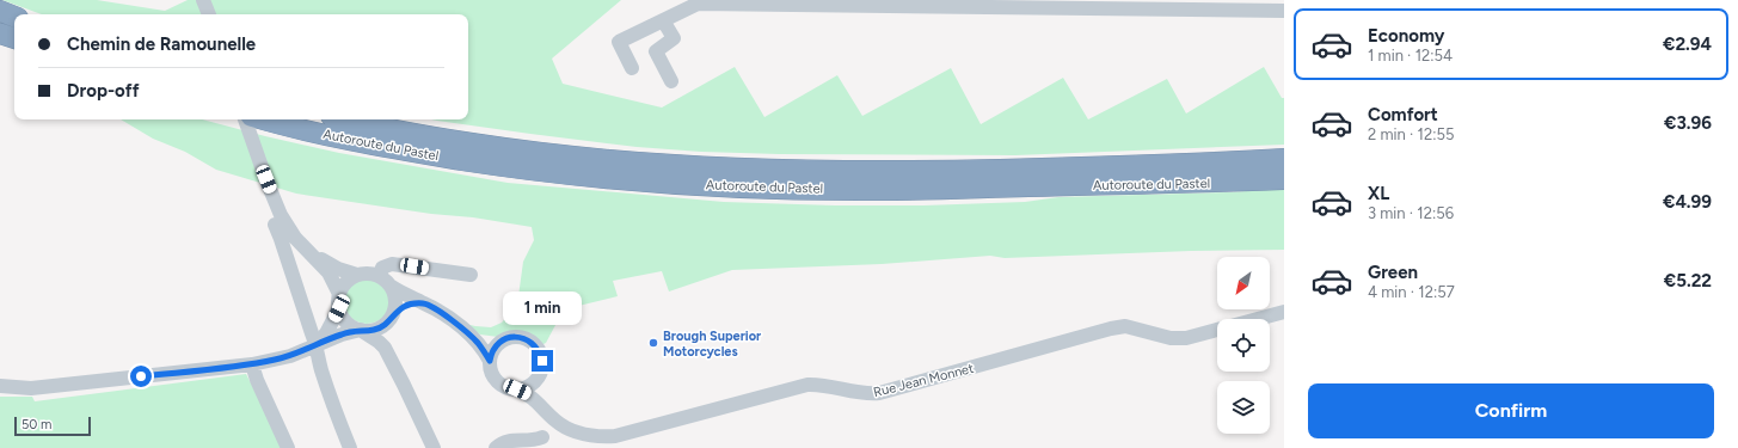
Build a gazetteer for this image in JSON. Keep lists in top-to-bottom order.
{
  "streets": {
    "highway": ["Autoroute du Pastel"],
    "street": ["Rue Jean Monnet"]
  },
  "places": ["Brough Superior Motorcycles"],
  "scale_bar": "50 m",
  "north": "bottom left",
  "page": {
    "list": [
      {
        "name": "Economy",
        "note": "1 min · 12:54",
        "value": "€2.94"
      },
      {
        "name": "Comfort",
        "note": "2 min · 12:55",
        "value": "€3.96"
      },
      {
        "name": "XL",
        "note": "3 min · 12:56",
        "value": "€4.99"
      },
      {
        "name": "Green",
        "note": "4 min · 12:57",
        "value": "€5.22"
      }
    ],
    "banner": ["Chemin de Ramounelle", "Drop-off"],
    "bubble": "1 min",
    "buttons": "Confirm",
    "scale": "50 m"
  }
}
